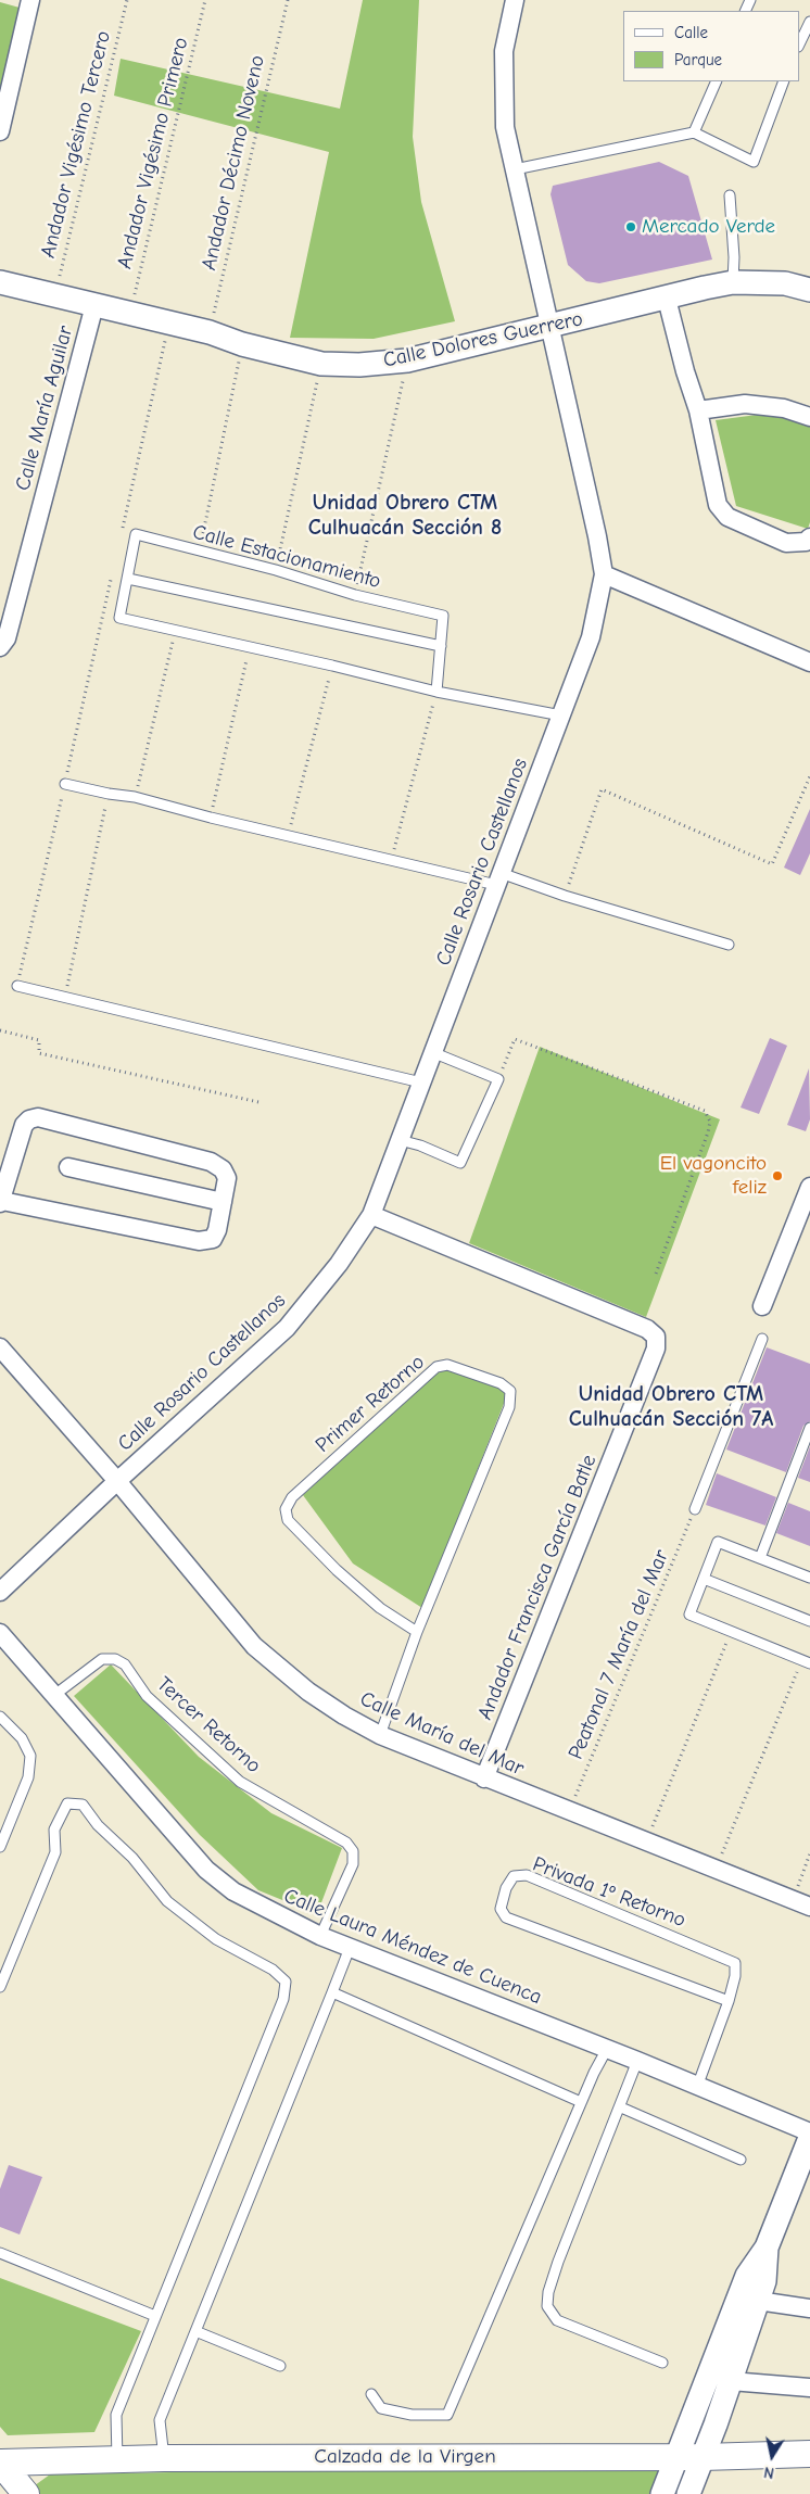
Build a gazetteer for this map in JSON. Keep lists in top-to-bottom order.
{
  "streets": {
    "main road": ["Calzada de la Virgen"],
    "street": [
      "Calle Dolores Guerrero",
      "Calle María Aguilar",
      "Calle Rosario Castellanos",
      "Andador Francisca García Batle",
      "Calle María del Mar",
      "Calle Laura Méndez de Cuenca"
    ],
    "lane": [
      "Calle Estacionamiento",
      "Primer Retorno",
      "Tercer Retorno",
      "Privada 1º Retorno"
    ],
    "path": [
      "Andador Vigésimo Tercero",
      "Andador Vigésimo Primero",
      "Andador Décimo Noveno",
      "Peatonal 7 María del Mar"
    ]
  },
  "crossings": [
    ["Andador Vigésimo Tercero", "Calle Dolores Guerrero"],
    ["Andador Vigésimo Primero", "Calle Dolores Guerrero"],
    ["Andador Décimo Noveno", "Calle Dolores Guerrero"],
    ["Calle Dolores Guerrero", "Calle María Aguilar"],
    ["Calle Dolores Guerrero", "Calle Rosario Castellanos"],
    ["Calle Estacionamiento", "Calle Rosario Castellanos"],
    ["Calle Rosario Castellanos", "Andador Francisca García Batle"],
    ["Calle Rosario Castellanos", "Calle María del Mar"],
    ["Primer Retorno", "Calle María del Mar"],
    ["Andador Francisca García Batle", "Calle María del Mar"],
    ["Peatonal 7 María del Mar", "Calle María del Mar"],
    ["Tercer Retorno", "Calle Laura Méndez de Cuenca"],
    ["Privada 1º Retorno", "Calle Laura Méndez de Cuenca"]
  ],
  "districts": ["Unidad Obrero CTM Culhuacán Sección 8", "Unidad Obrero CTM Culhuacán Sección 7A"],
  "places": ["Mercado Verde", "El vagoncito feliz"],
  "legend": ["Calle", "Parque"],
  "north": "bottom"
}
